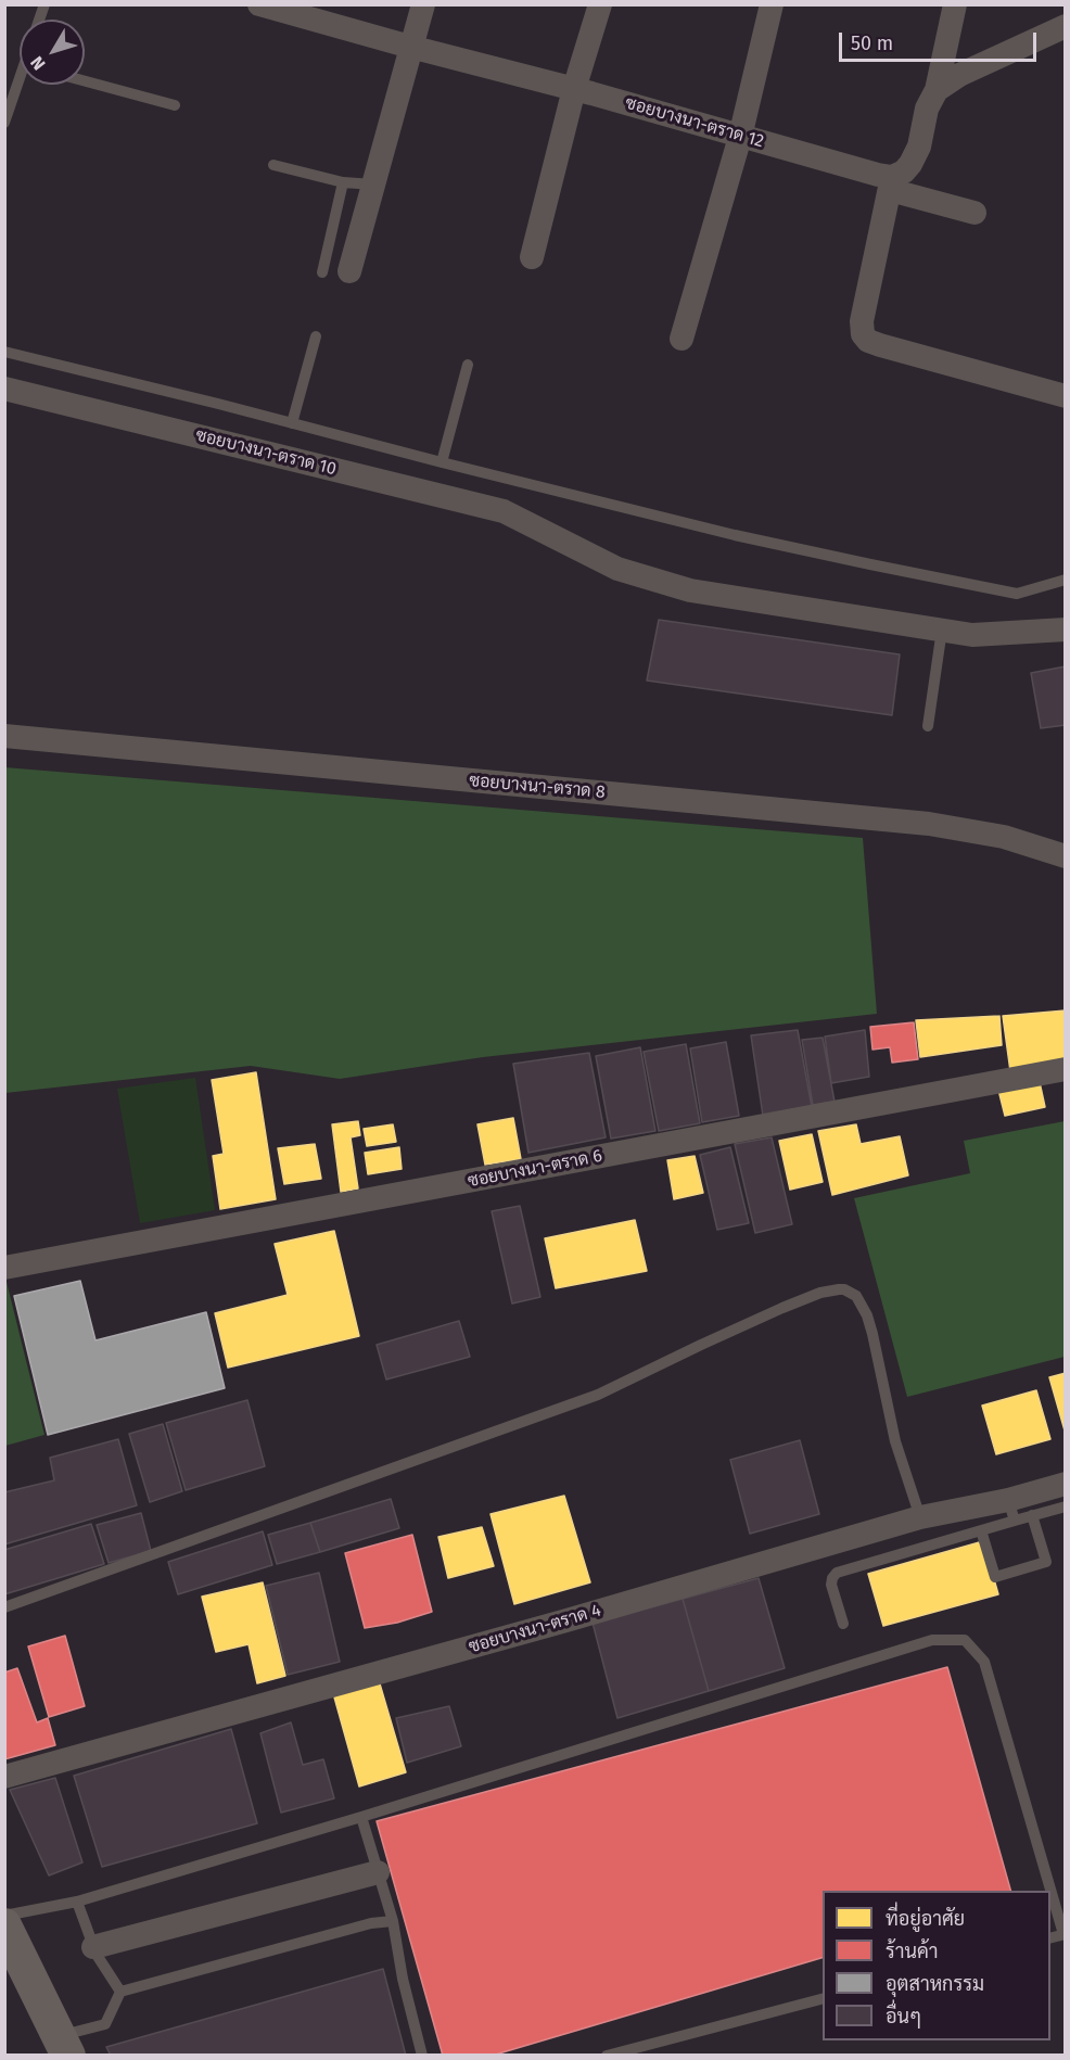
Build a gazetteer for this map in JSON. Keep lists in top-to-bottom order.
{
  "streets": {
    "street": [
      "ซอยบางนา-ตราด 12",
      "ซอยบางนา-ตราด 10",
      "ซอยบางนา-ตราด 8",
      "ซอยบางนา-ตราด 6",
      "ซอยบางนา-ตราด 4"
    ]
  },
  "legend": [
    "ที่อยู่อาศัย",
    "ร้านค้า",
    "อุตสาหกรรม",
    "อื่นๆ"
  ],
  "scale_bar": "50 m",
  "north": "bottom left"
}
